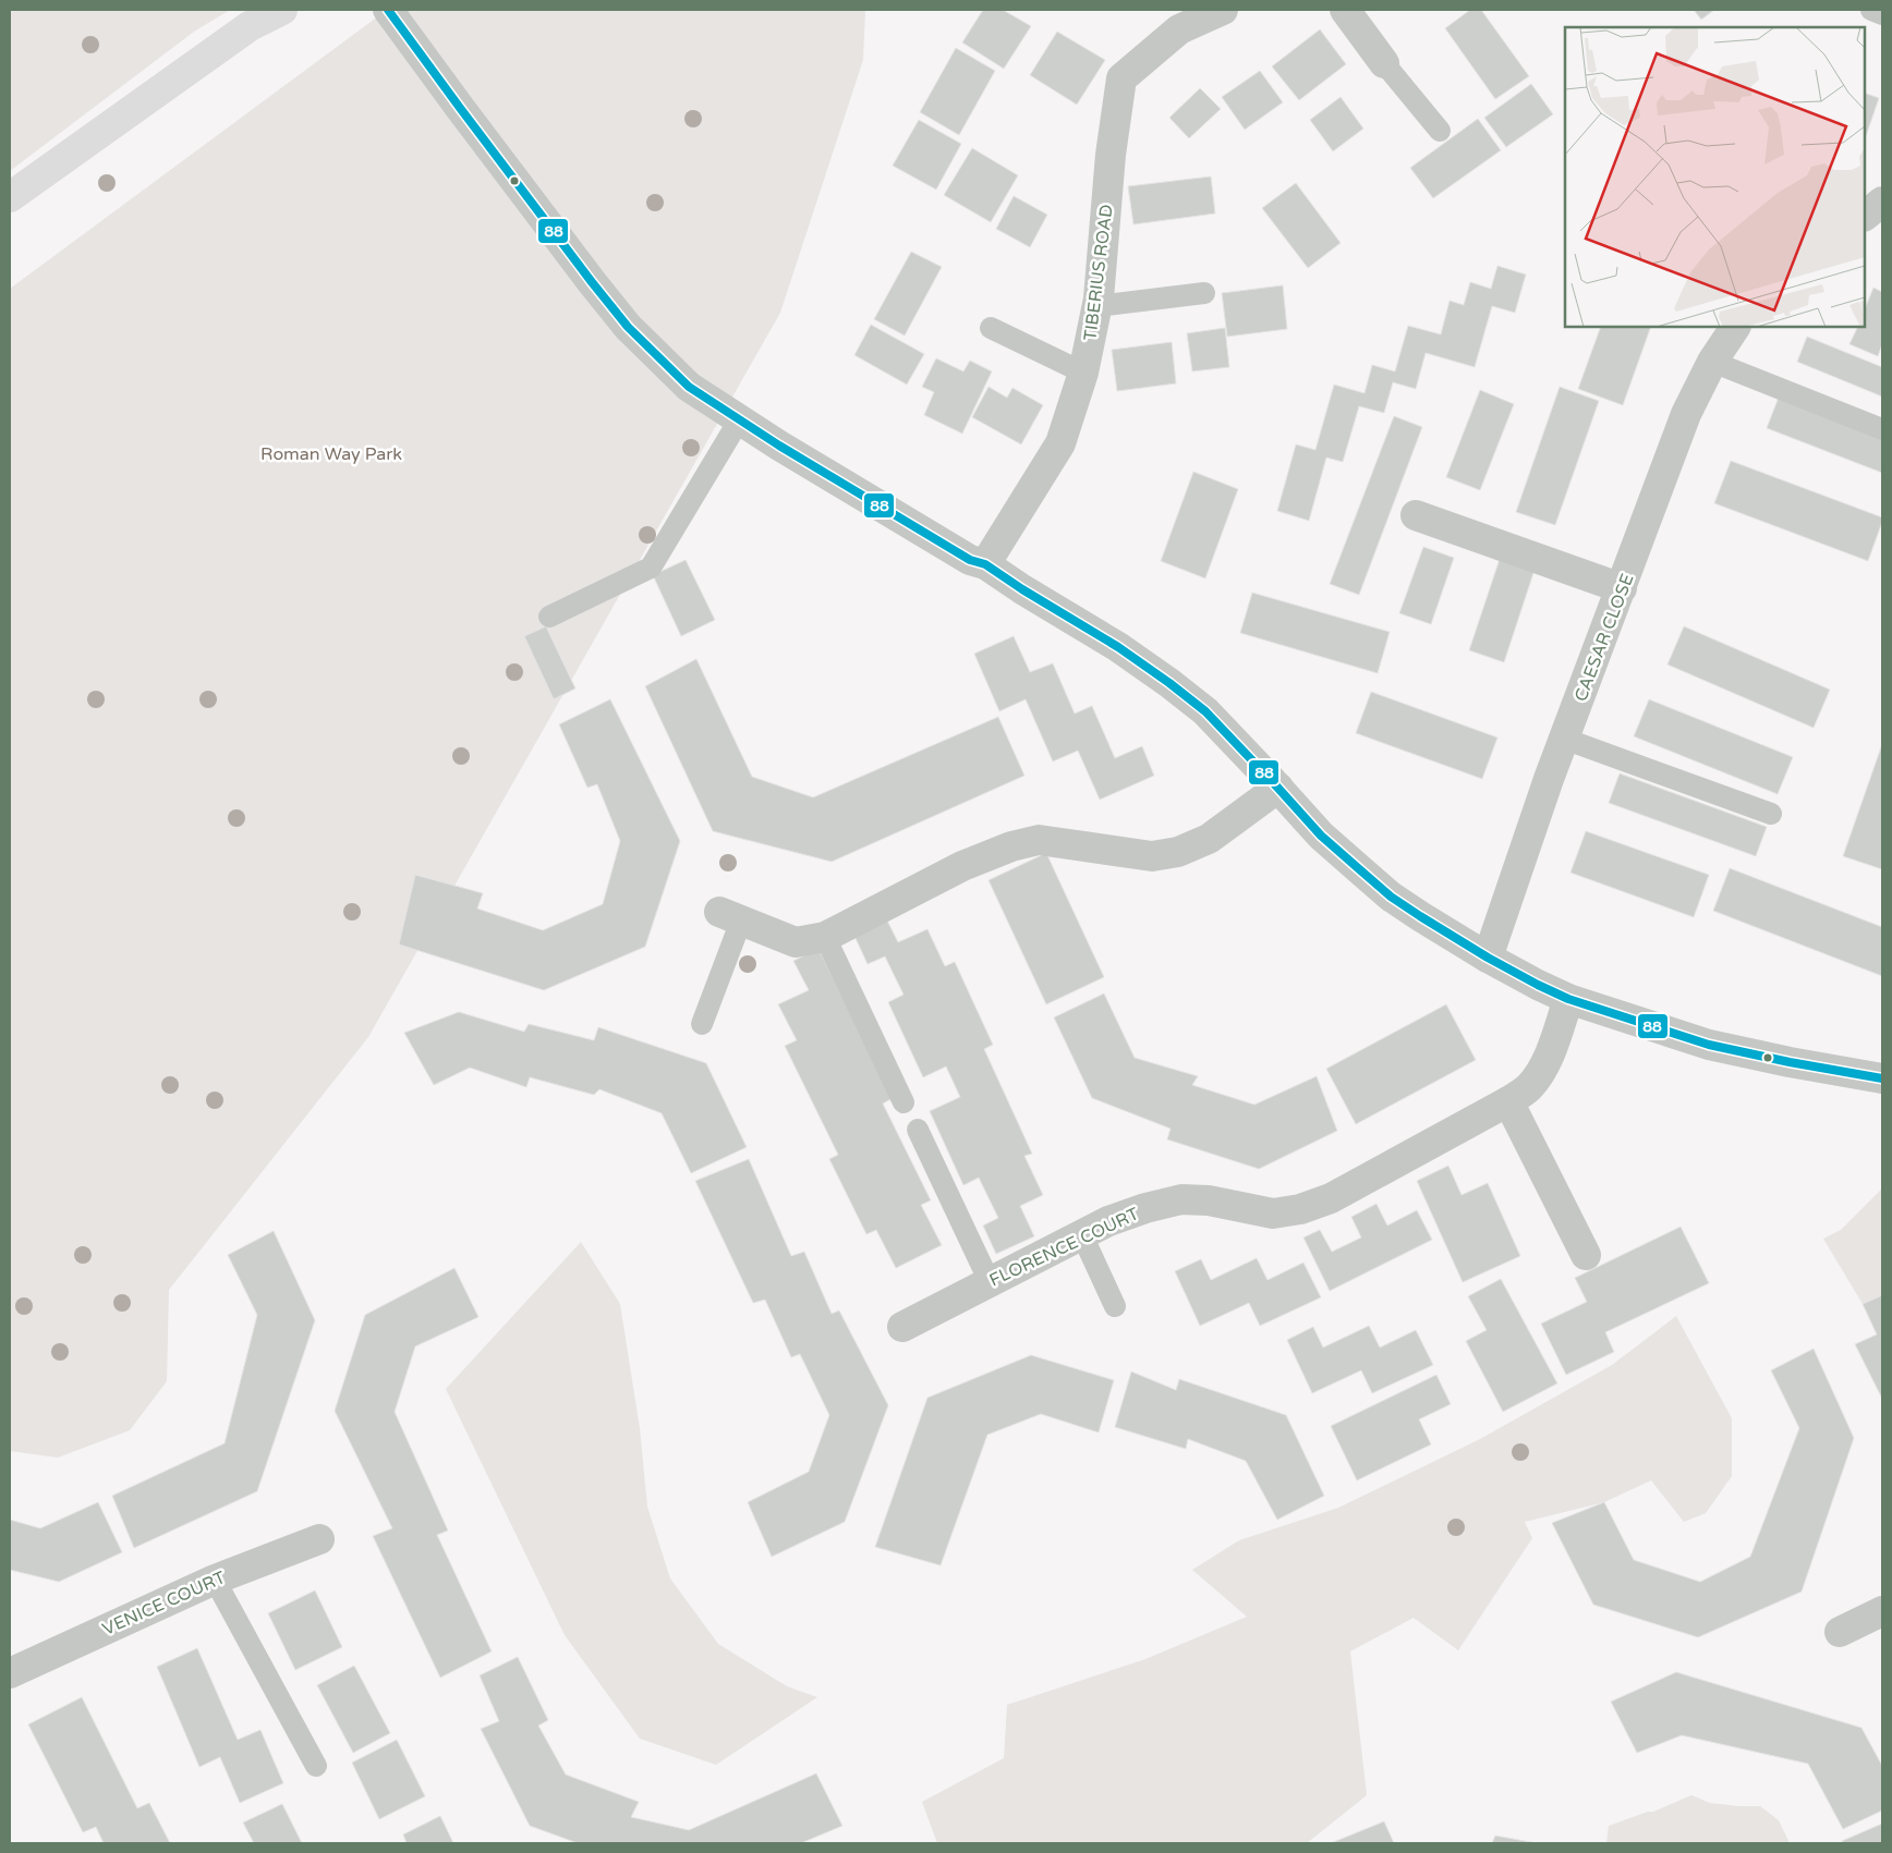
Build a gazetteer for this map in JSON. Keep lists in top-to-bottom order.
{
  "streets": {
    "street": [
      "TIBERIUS ROAD",
      "CAESAR CLOSE",
      "FLORENCE COURT",
      "VENICE COURT"
    ]
  },
  "parks": ["Roman Way Park"],
  "lines": ["transit line 88"]
}
